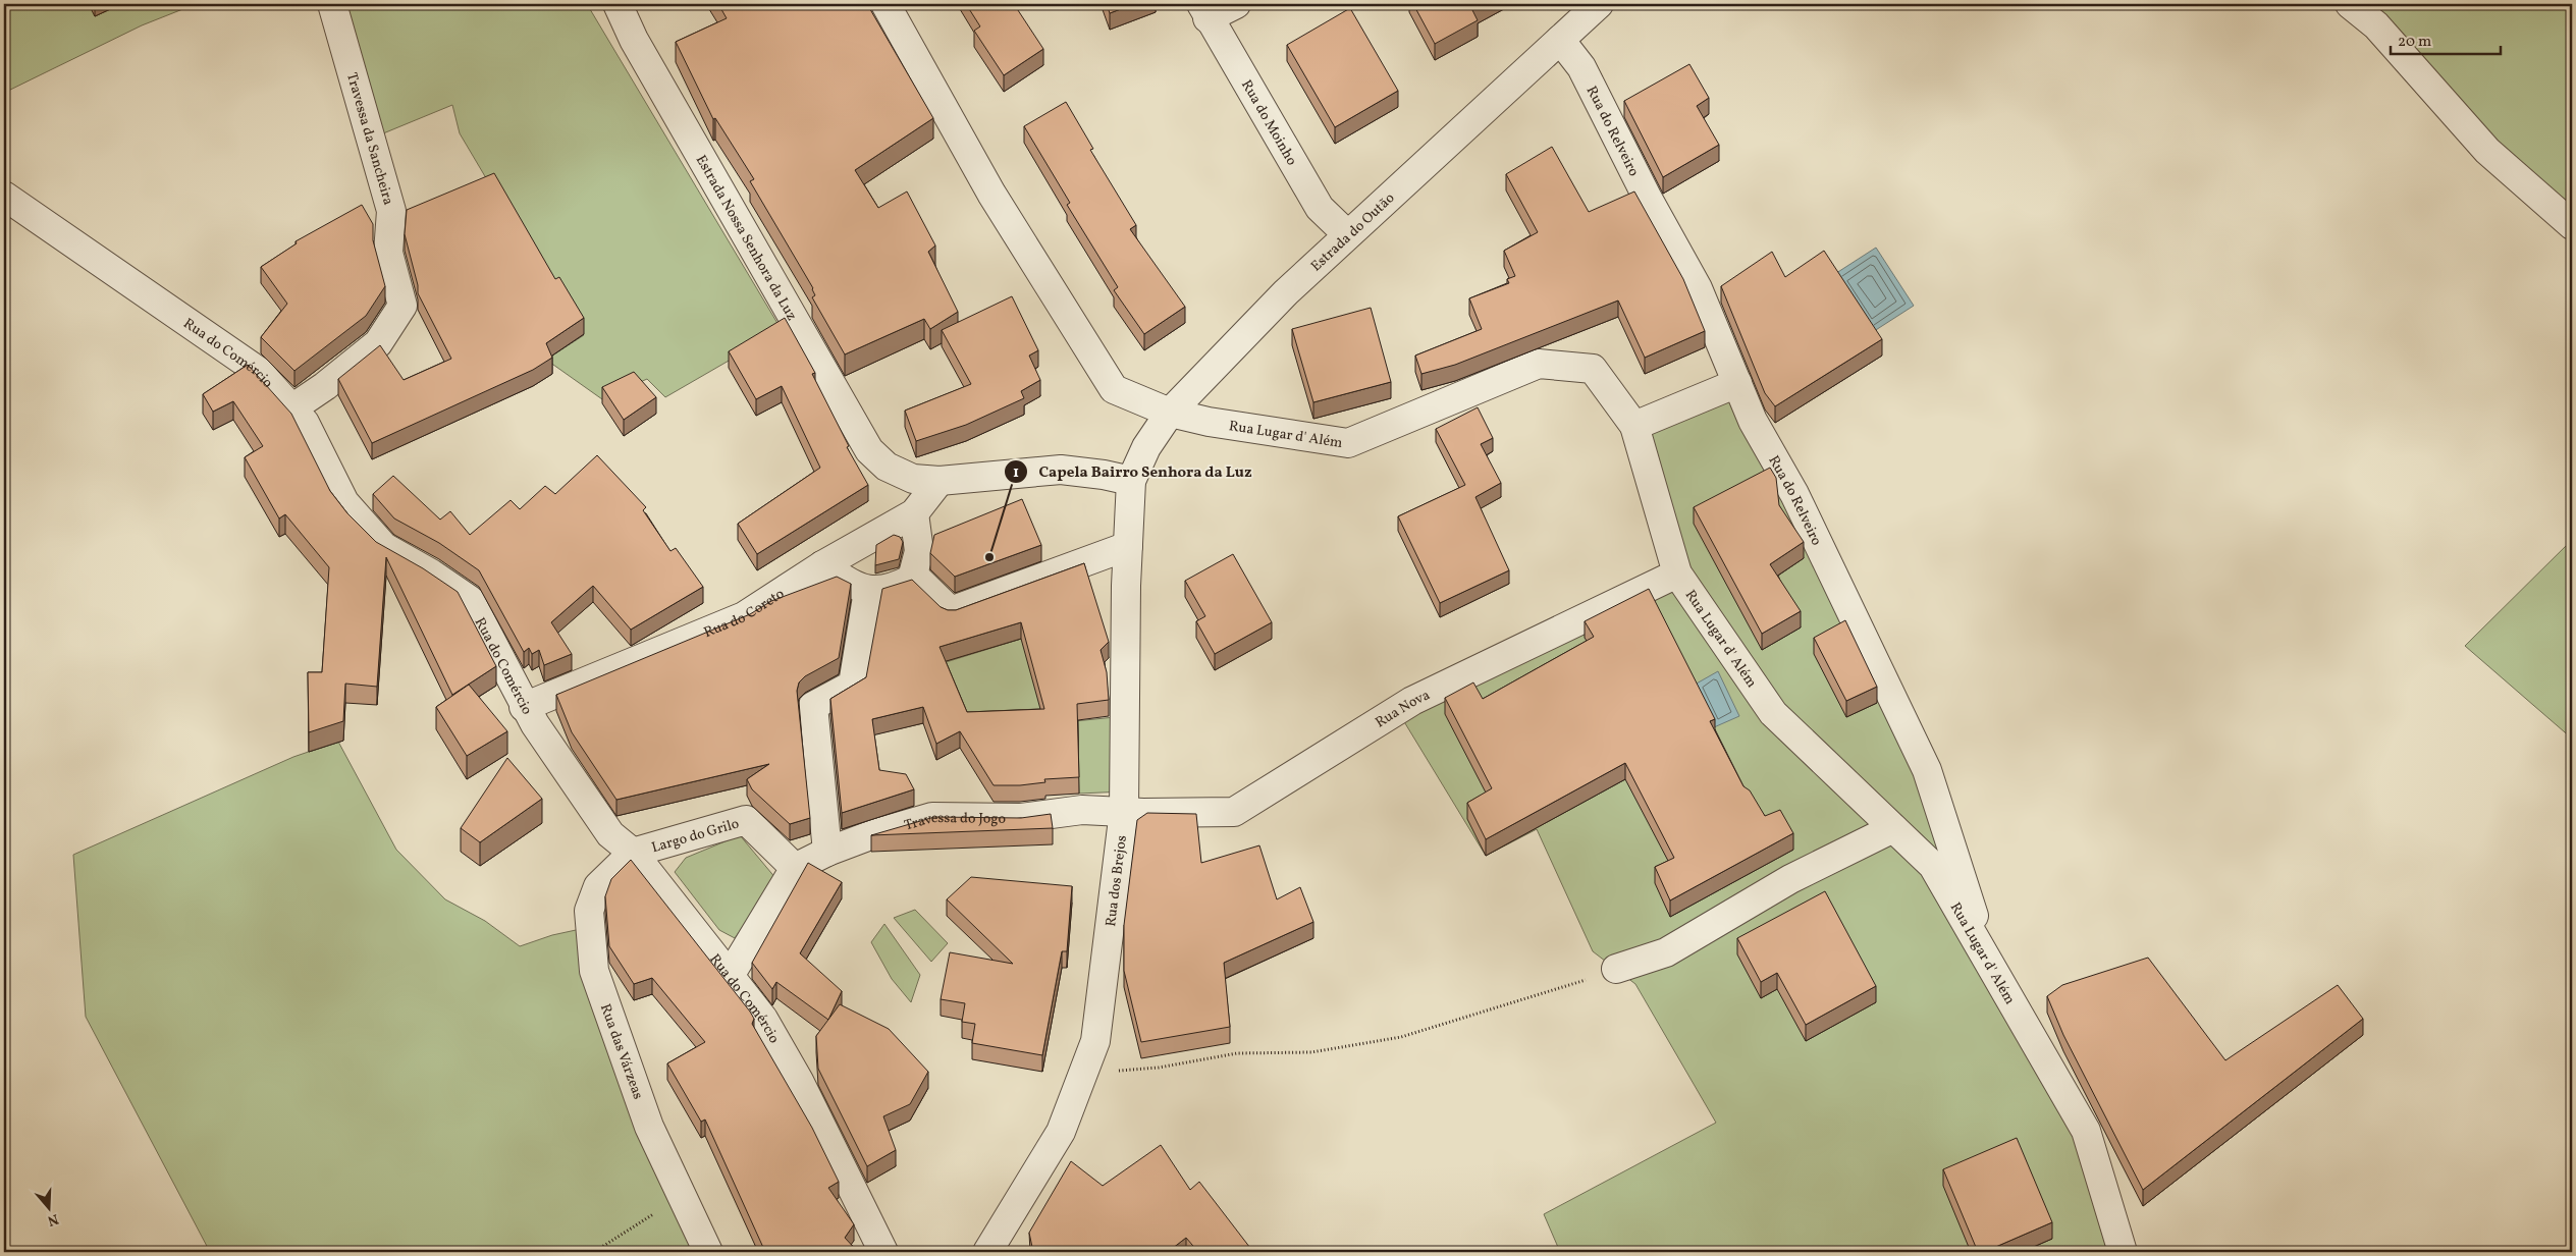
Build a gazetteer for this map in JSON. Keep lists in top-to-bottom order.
{
  "streets": {
    "street": [
      "Rua do Moinho",
      "Rua do Relveiro",
      "Travessa da Sancheira",
      "Estrada do Outão",
      "Estrada Nossa Senhora da Luz",
      "Rua do Comércio",
      "Rua Lugar d' Além",
      "Rua do Coreto",
      "Rua Nova",
      "Travessa do Jogo",
      "Largo do Grilo",
      "Rua dos Brejos",
      "Rua das Várzeas"
    ]
  },
  "crossings": [
    ["Rua do Moinho", "Estrada do Outão"],
    ["Rua do Relveiro", "Estrada do Outão"],
    ["Rua do Relveiro", "Rua Lugar d' Além"],
    ["Travessa da Sancheira", "Rua do Comércio"],
    ["Estrada do Outão", "Estrada Nossa Senhora da Luz"],
    ["Estrada do Outão", "Rua Lugar d' Além"],
    ["Estrada do Outão", "Rua dos Brejos"],
    ["Estrada Nossa Senhora da Luz", "Rua do Coreto"],
    ["Estrada Nossa Senhora da Luz", "Rua dos Brejos"],
    ["Rua do Comércio", "Rua do Coreto"],
    ["Rua do Comércio", "Largo do Grilo"],
    ["Rua do Comércio", "Rua das Várzeas"],
    ["Rua Lugar d' Além", "Rua Nova"],
    ["Rua Nova", "Travessa do Jogo"],
    ["Rua Nova", "Rua dos Brejos"],
    ["Travessa do Jogo", "Largo do Grilo"],
    ["Travessa do Jogo", "Rua dos Brejos"],
    ["Largo do Grilo", "Rua das Várzeas"]
  ],
  "places": ["Capela Bairro Senhora da Luz"],
  "scale_bar": "20 m",
  "north": "bottom"
}
